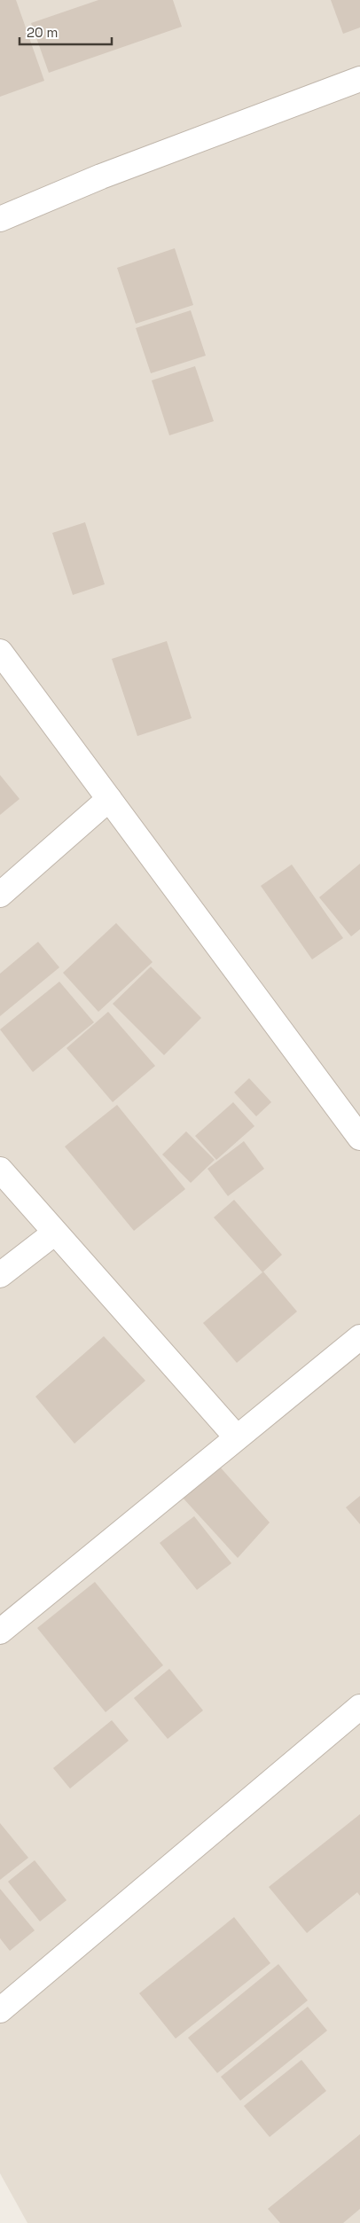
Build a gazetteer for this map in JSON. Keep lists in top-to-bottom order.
{
  "scale_bar": "20 m"
}
